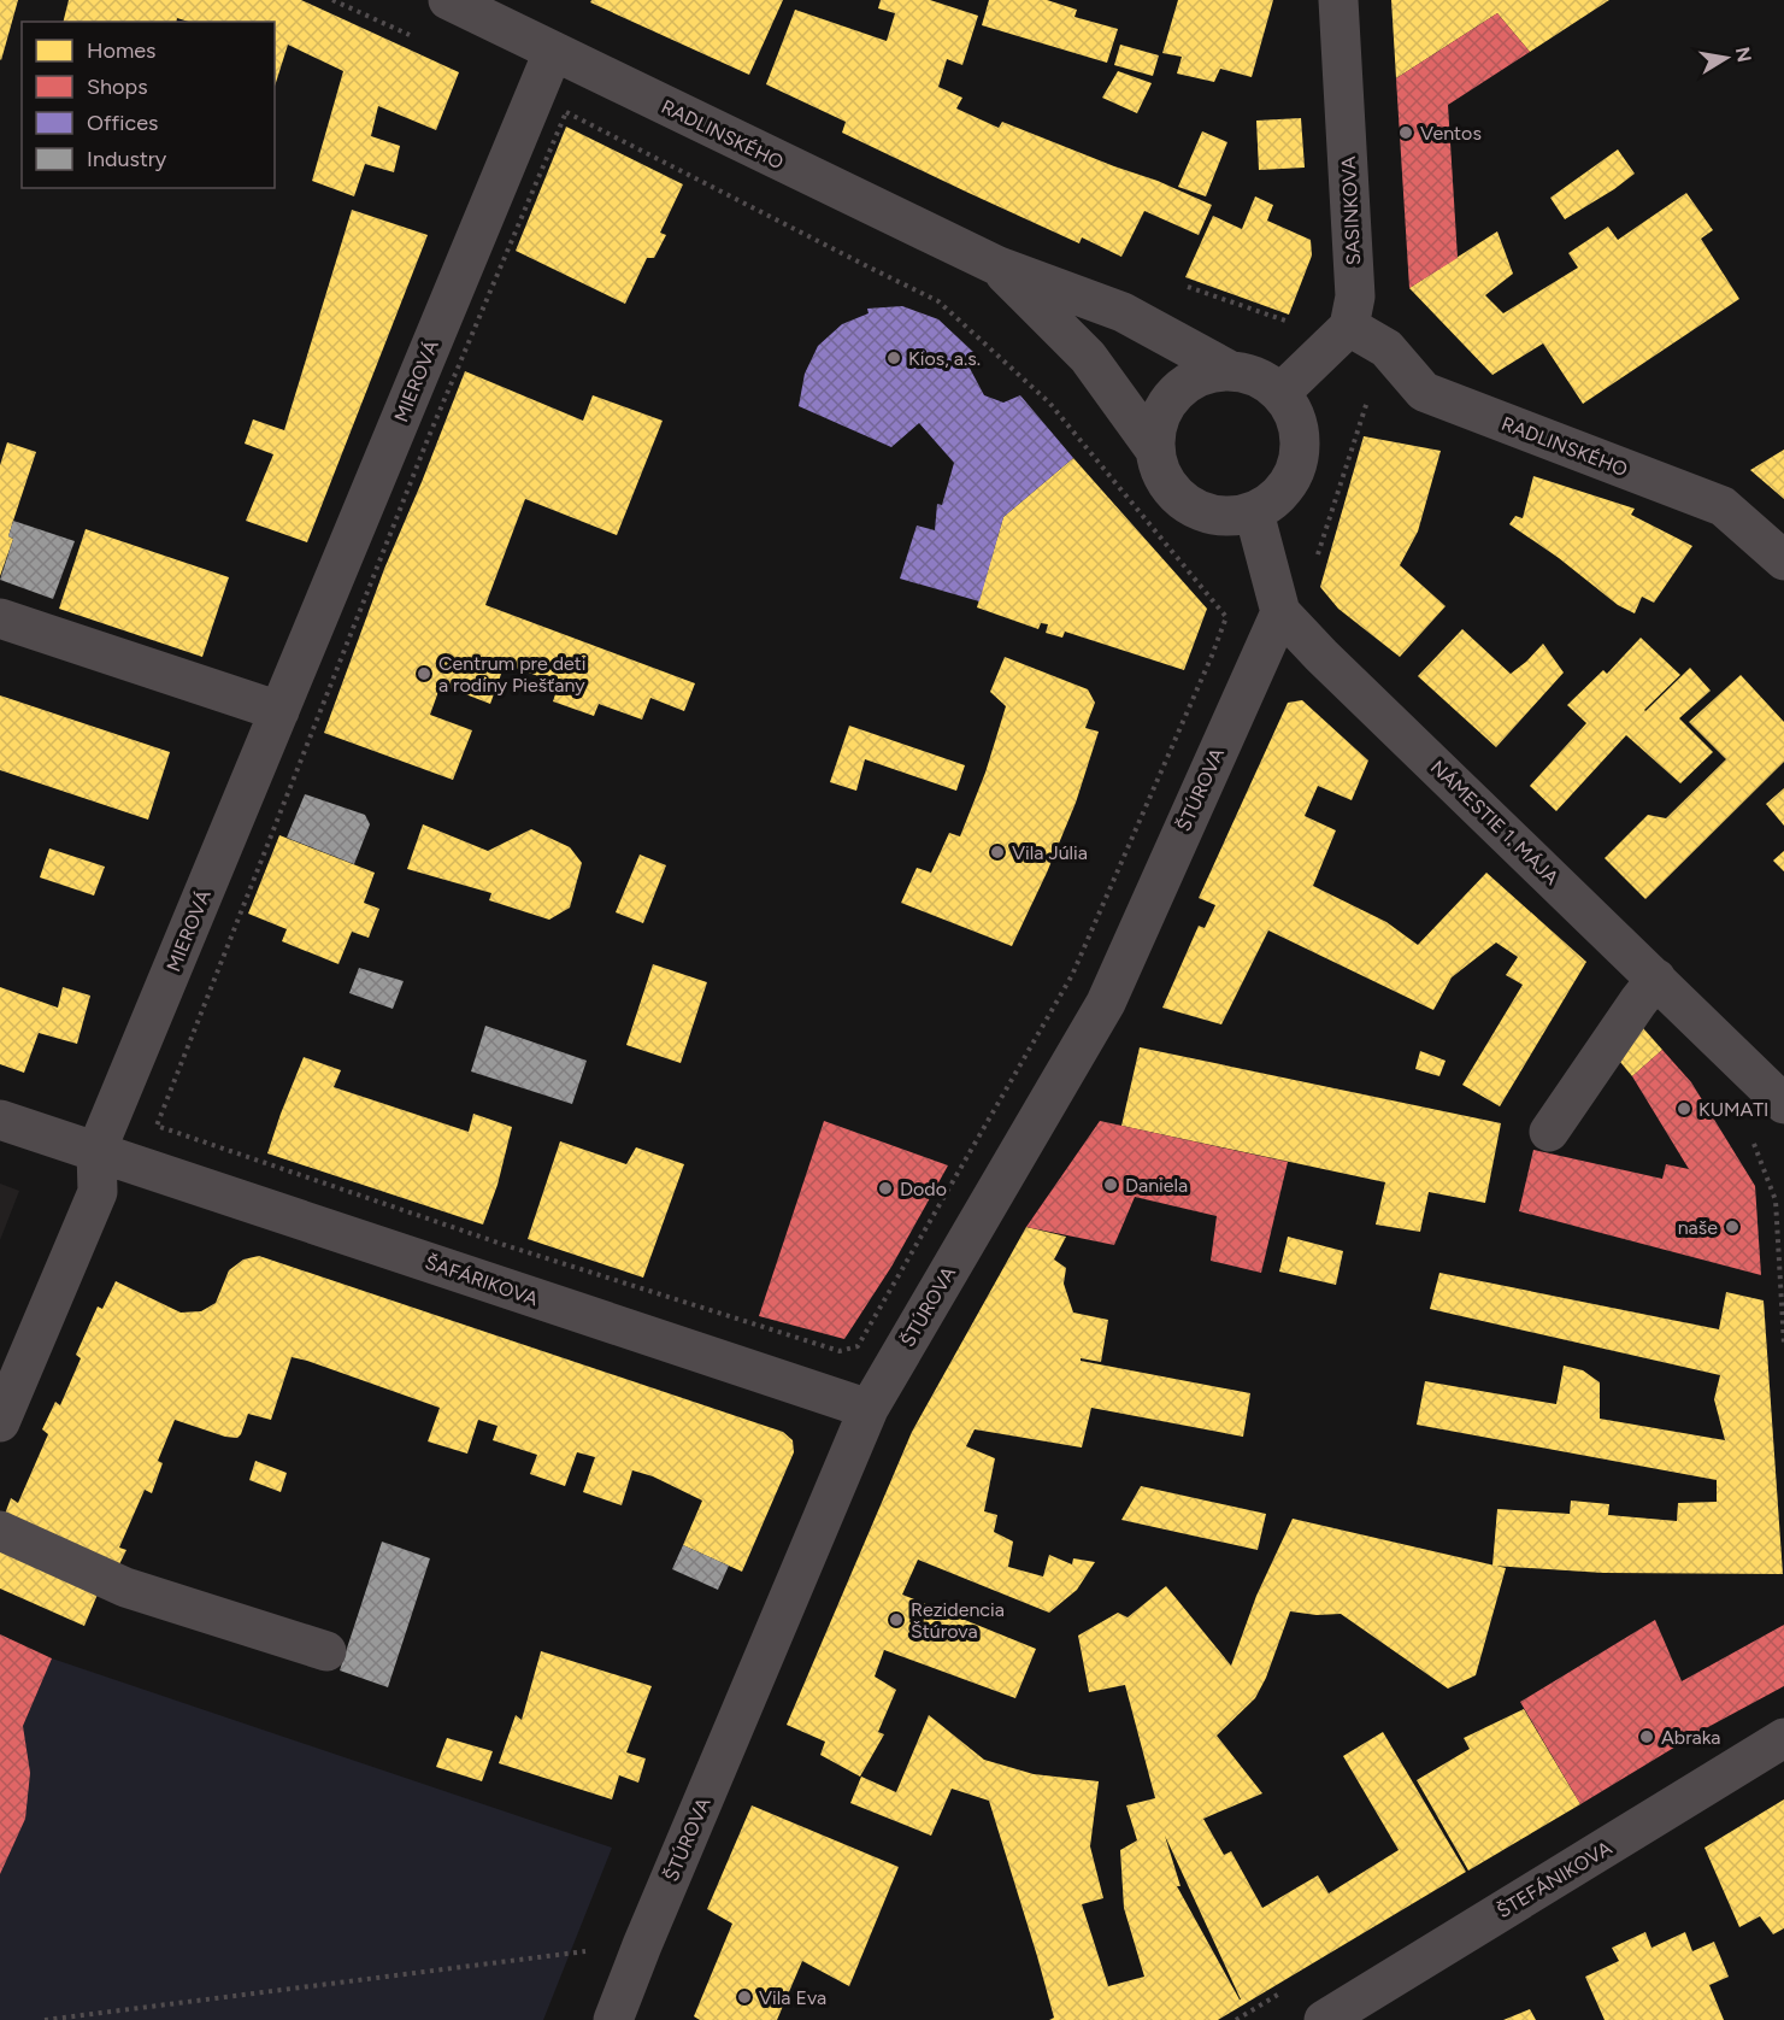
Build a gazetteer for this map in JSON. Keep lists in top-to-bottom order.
{
  "streets": {
    "street": [
      "RADLINSKÉHO",
      "SASINKOVA",
      "MIEROVÁ",
      "ŠTÚROVA",
      "NÁMESTIE 1. MÁJA",
      "ŠAFÁRIKOVA",
      "ŠTEFÁNIKOVA"
    ]
  },
  "crossings": [
    ["RADLINSKÉHO", "SASINKOVA"],
    ["RADLINSKÉHO", "MIEROVÁ"],
    ["RADLINSKÉHO", "NÁMESTIE 1. MÁJA"],
    ["MIEROVÁ", "ŠAFÁRIKOVA"],
    ["ŠTÚROVA", "NÁMESTIE 1. MÁJA"],
    ["ŠTÚROVA", "ŠAFÁRIKOVA"]
  ],
  "places": [
    "Ventos",
    "Kios, a.s.",
    "Centrum pre deti a rodiny Piešťany",
    "Vila Júlia",
    "KUMATI",
    "Daniela",
    "Dodo",
    "naše",
    "Rezidencia Štúrova",
    "Abraka",
    "Vila Eva"
  ],
  "legend": [
    "Homes",
    "Shops",
    "Offices",
    "Industry"
  ],
  "north": "right"
}
